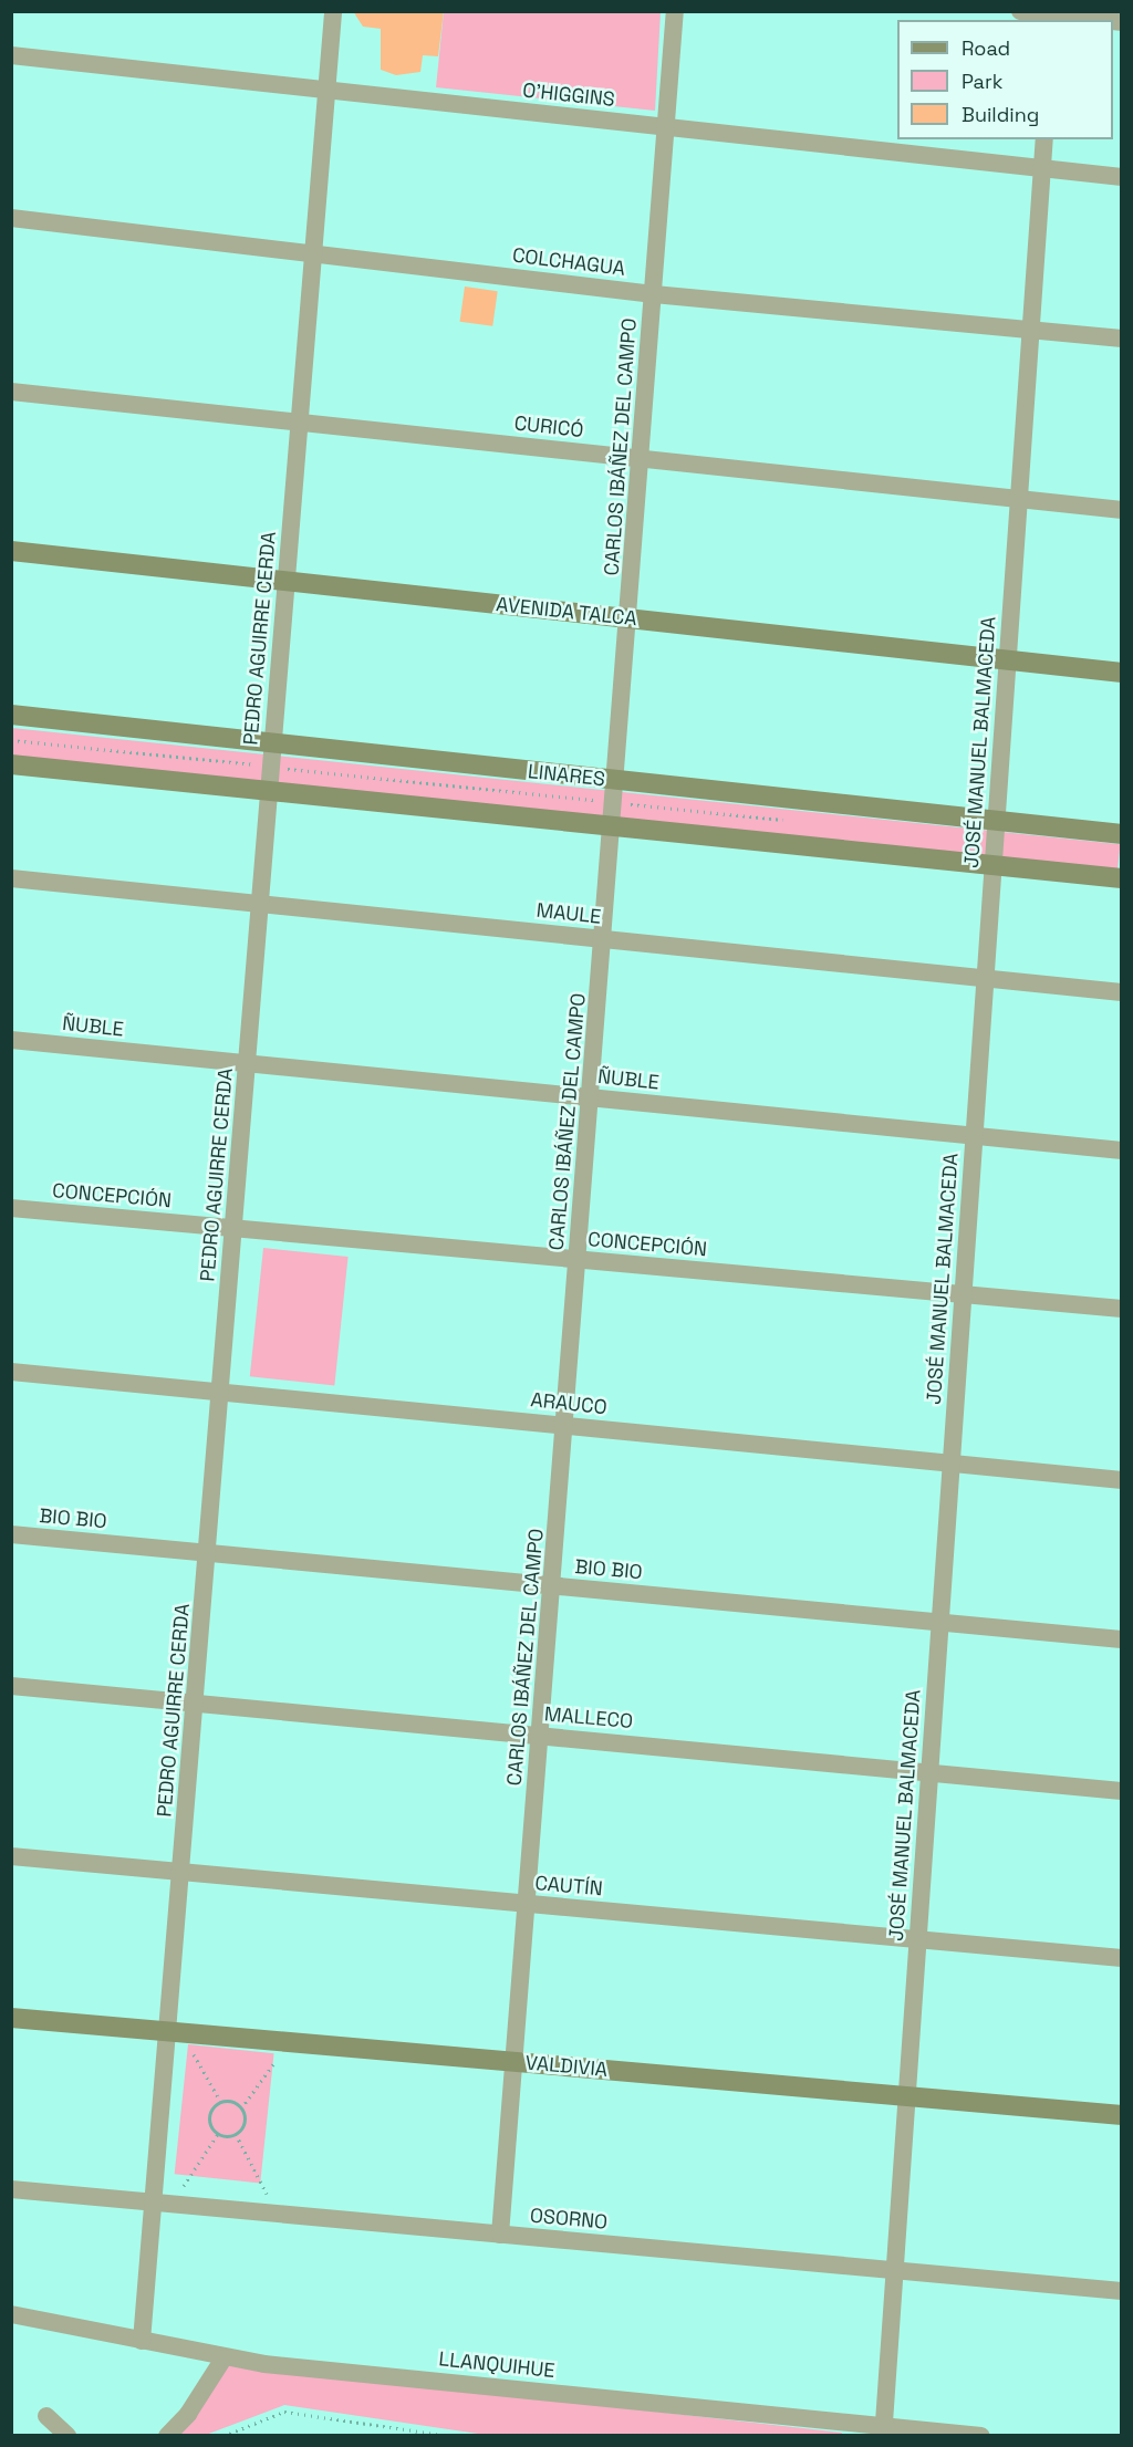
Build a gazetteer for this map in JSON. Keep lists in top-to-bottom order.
{
  "streets": {
    "main road": ["AVENIDA TALCA", "LINARES", "VALDIVIA"],
    "street": [
      "O'HIGGINS",
      "COLCHAGUA",
      "CURICÓ",
      "CARLOS IBÁÑEZ DEL CAMPO",
      "PEDRO AGUIRRE CERDA",
      "JOSÉ MANUEL BALMACEDA",
      "MAULE",
      "ÑUBLE",
      "CONCEPCIÓN",
      "ARAUCO",
      "BIO BIO",
      "MALLECO",
      "CAUTÍN",
      "OSORNO",
      "LLANQUIHUE"
    ]
  },
  "crossings": [
    ["O'HIGGINS", "CARLOS IBÁÑEZ DEL CAMPO"],
    ["O'HIGGINS", "PEDRO AGUIRRE CERDA"],
    ["O'HIGGINS", "JOSÉ MANUEL BALMACEDA"],
    ["COLCHAGUA", "CARLOS IBÁÑEZ DEL CAMPO"],
    ["COLCHAGUA", "PEDRO AGUIRRE CERDA"],
    ["COLCHAGUA", "JOSÉ MANUEL BALMACEDA"],
    ["CURICÓ", "CARLOS IBÁÑEZ DEL CAMPO"],
    ["CURICÓ", "PEDRO AGUIRRE CERDA"],
    ["CURICÓ", "JOSÉ MANUEL BALMACEDA"],
    ["CARLOS IBÁÑEZ DEL CAMPO", "AVENIDA TALCA"],
    ["CARLOS IBÁÑEZ DEL CAMPO", "LINARES"],
    ["CARLOS IBÁÑEZ DEL CAMPO", "MAULE"],
    ["CARLOS IBÁÑEZ DEL CAMPO", "ÑUBLE"],
    ["CARLOS IBÁÑEZ DEL CAMPO", "CONCEPCIÓN"],
    ["CARLOS IBÁÑEZ DEL CAMPO", "ARAUCO"],
    ["CARLOS IBÁÑEZ DEL CAMPO", "BIO BIO"],
    ["CARLOS IBÁÑEZ DEL CAMPO", "MALLECO"],
    ["CARLOS IBÁÑEZ DEL CAMPO", "CAUTÍN"],
    ["CARLOS IBÁÑEZ DEL CAMPO", "VALDIVIA"],
    ["CARLOS IBÁÑEZ DEL CAMPO", "OSORNO"],
    ["AVENIDA TALCA", "PEDRO AGUIRRE CERDA"],
    ["AVENIDA TALCA", "JOSÉ MANUEL BALMACEDA"],
    ["PEDRO AGUIRRE CERDA", "LINARES"],
    ["PEDRO AGUIRRE CERDA", "MAULE"],
    ["PEDRO AGUIRRE CERDA", "ÑUBLE"],
    ["PEDRO AGUIRRE CERDA", "CONCEPCIÓN"],
    ["PEDRO AGUIRRE CERDA", "ARAUCO"],
    ["PEDRO AGUIRRE CERDA", "BIO BIO"],
    ["PEDRO AGUIRRE CERDA", "MALLECO"],
    ["PEDRO AGUIRRE CERDA", "CAUTÍN"],
    ["PEDRO AGUIRRE CERDA", "VALDIVIA"],
    ["PEDRO AGUIRRE CERDA", "OSORNO"],
    ["PEDRO AGUIRRE CERDA", "LLANQUIHUE"],
    ["JOSÉ MANUEL BALMACEDA", "LINARES"],
    ["JOSÉ MANUEL BALMACEDA", "MAULE"],
    ["JOSÉ MANUEL BALMACEDA", "ÑUBLE"],
    ["JOSÉ MANUEL BALMACEDA", "CONCEPCIÓN"],
    ["JOSÉ MANUEL BALMACEDA", "ARAUCO"],
    ["JOSÉ MANUEL BALMACEDA", "BIO BIO"],
    ["JOSÉ MANUEL BALMACEDA", "MALLECO"],
    ["JOSÉ MANUEL BALMACEDA", "CAUTÍN"],
    ["JOSÉ MANUEL BALMACEDA", "VALDIVIA"],
    ["JOSÉ MANUEL BALMACEDA", "OSORNO"],
    ["JOSÉ MANUEL BALMACEDA", "LLANQUIHUE"]
  ],
  "legend": ["Road", "Park", "Building"]
}
